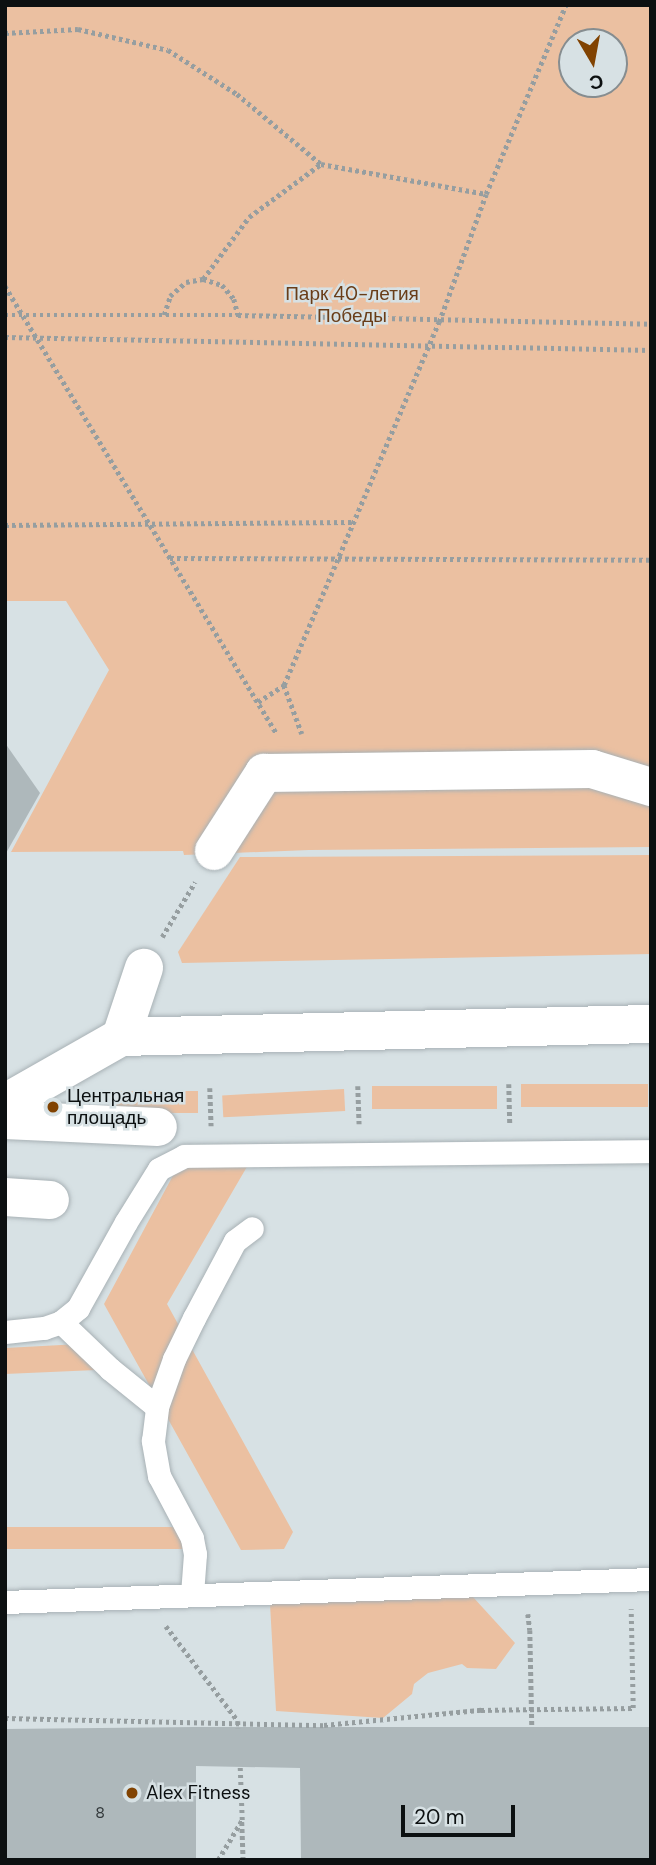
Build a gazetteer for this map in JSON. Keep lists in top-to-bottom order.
{
  "parks": ["Парк 40-летия Победы"],
  "places": ["Центральная площадь", "Alex Fitness"],
  "house_numbers": ["8"],
  "scale_bar": "20 m",
  "north": "bottom"
}
